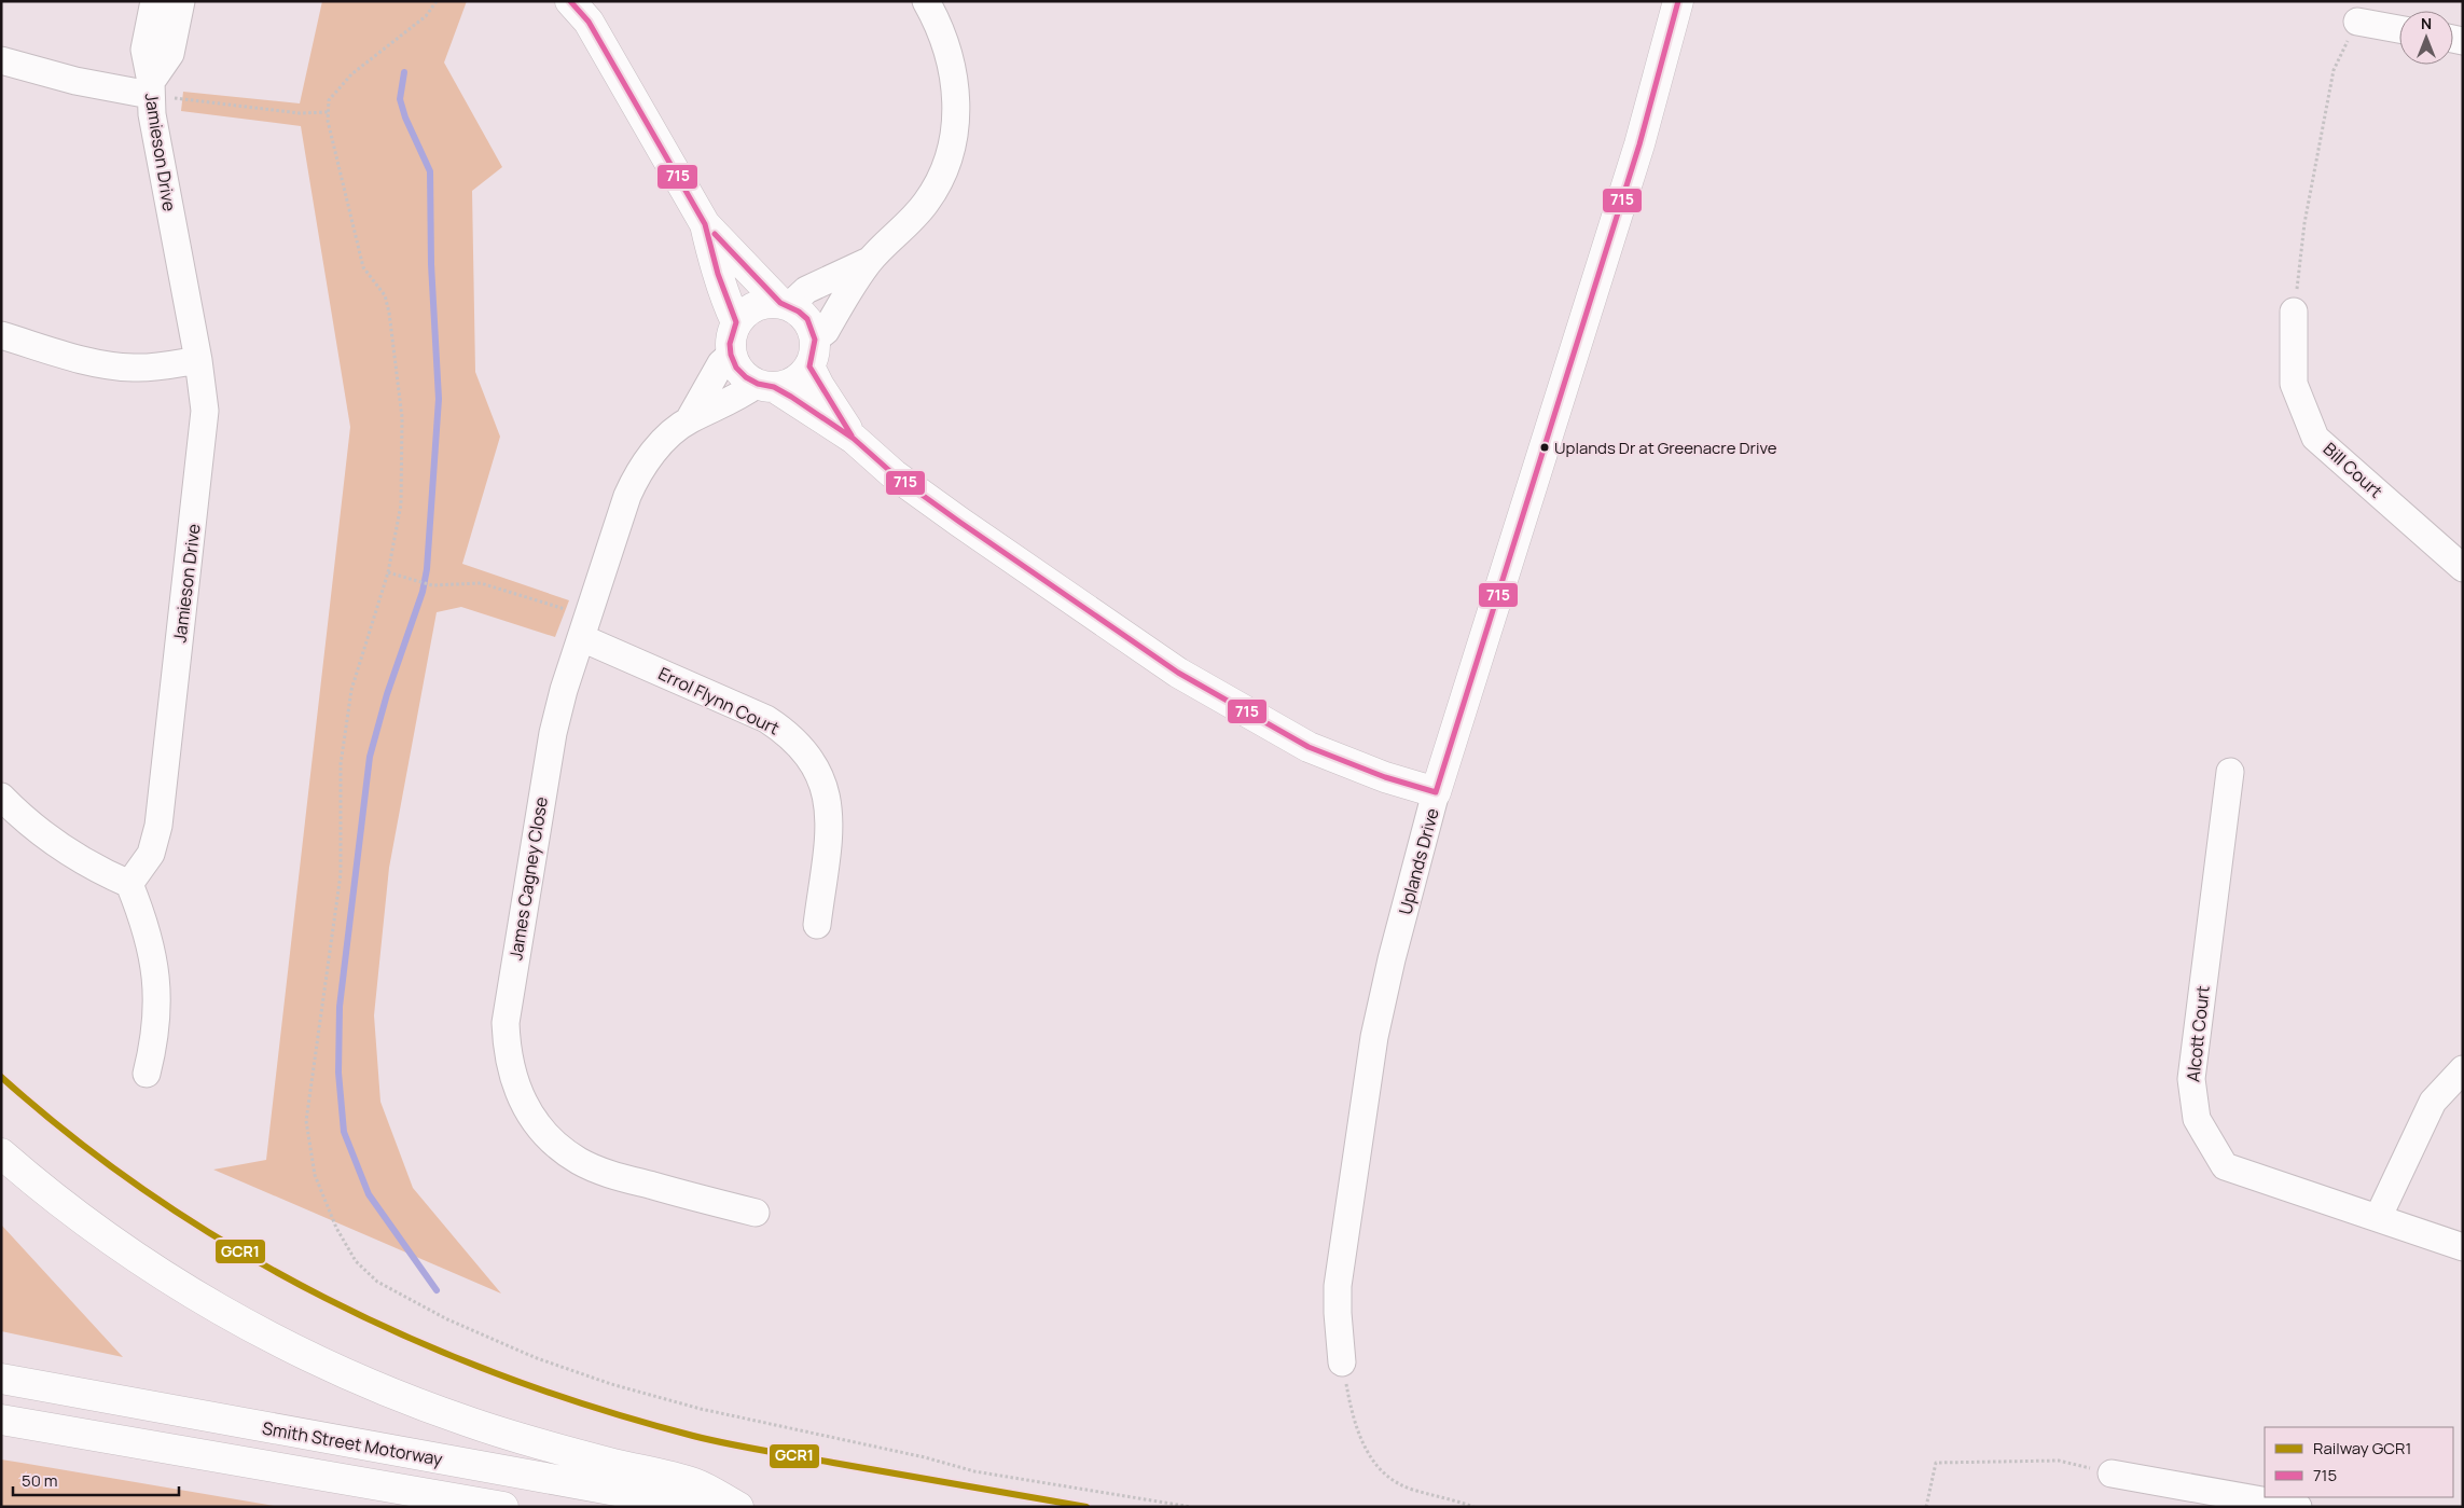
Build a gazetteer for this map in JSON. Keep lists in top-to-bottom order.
{
  "streets": {
    "main road": ["Uplands Drive", "Smith Street Motorway"],
    "street": [
      "Jamieson Drive",
      "Bill Court",
      "Errol Flynn Court",
      "James Cagney Close",
      "Alcott Court"
    ]
  },
  "crossings": [
    ["Errol Flynn Court", "James Cagney Close"]
  ],
  "places": ["Uplands Dr at Greenacre Drive"],
  "lines": ["transit line 715", "rail line GCR1"],
  "legend": ["Railway GCR1", "715"],
  "scale_bar": "50 m",
  "north": "top"
}
